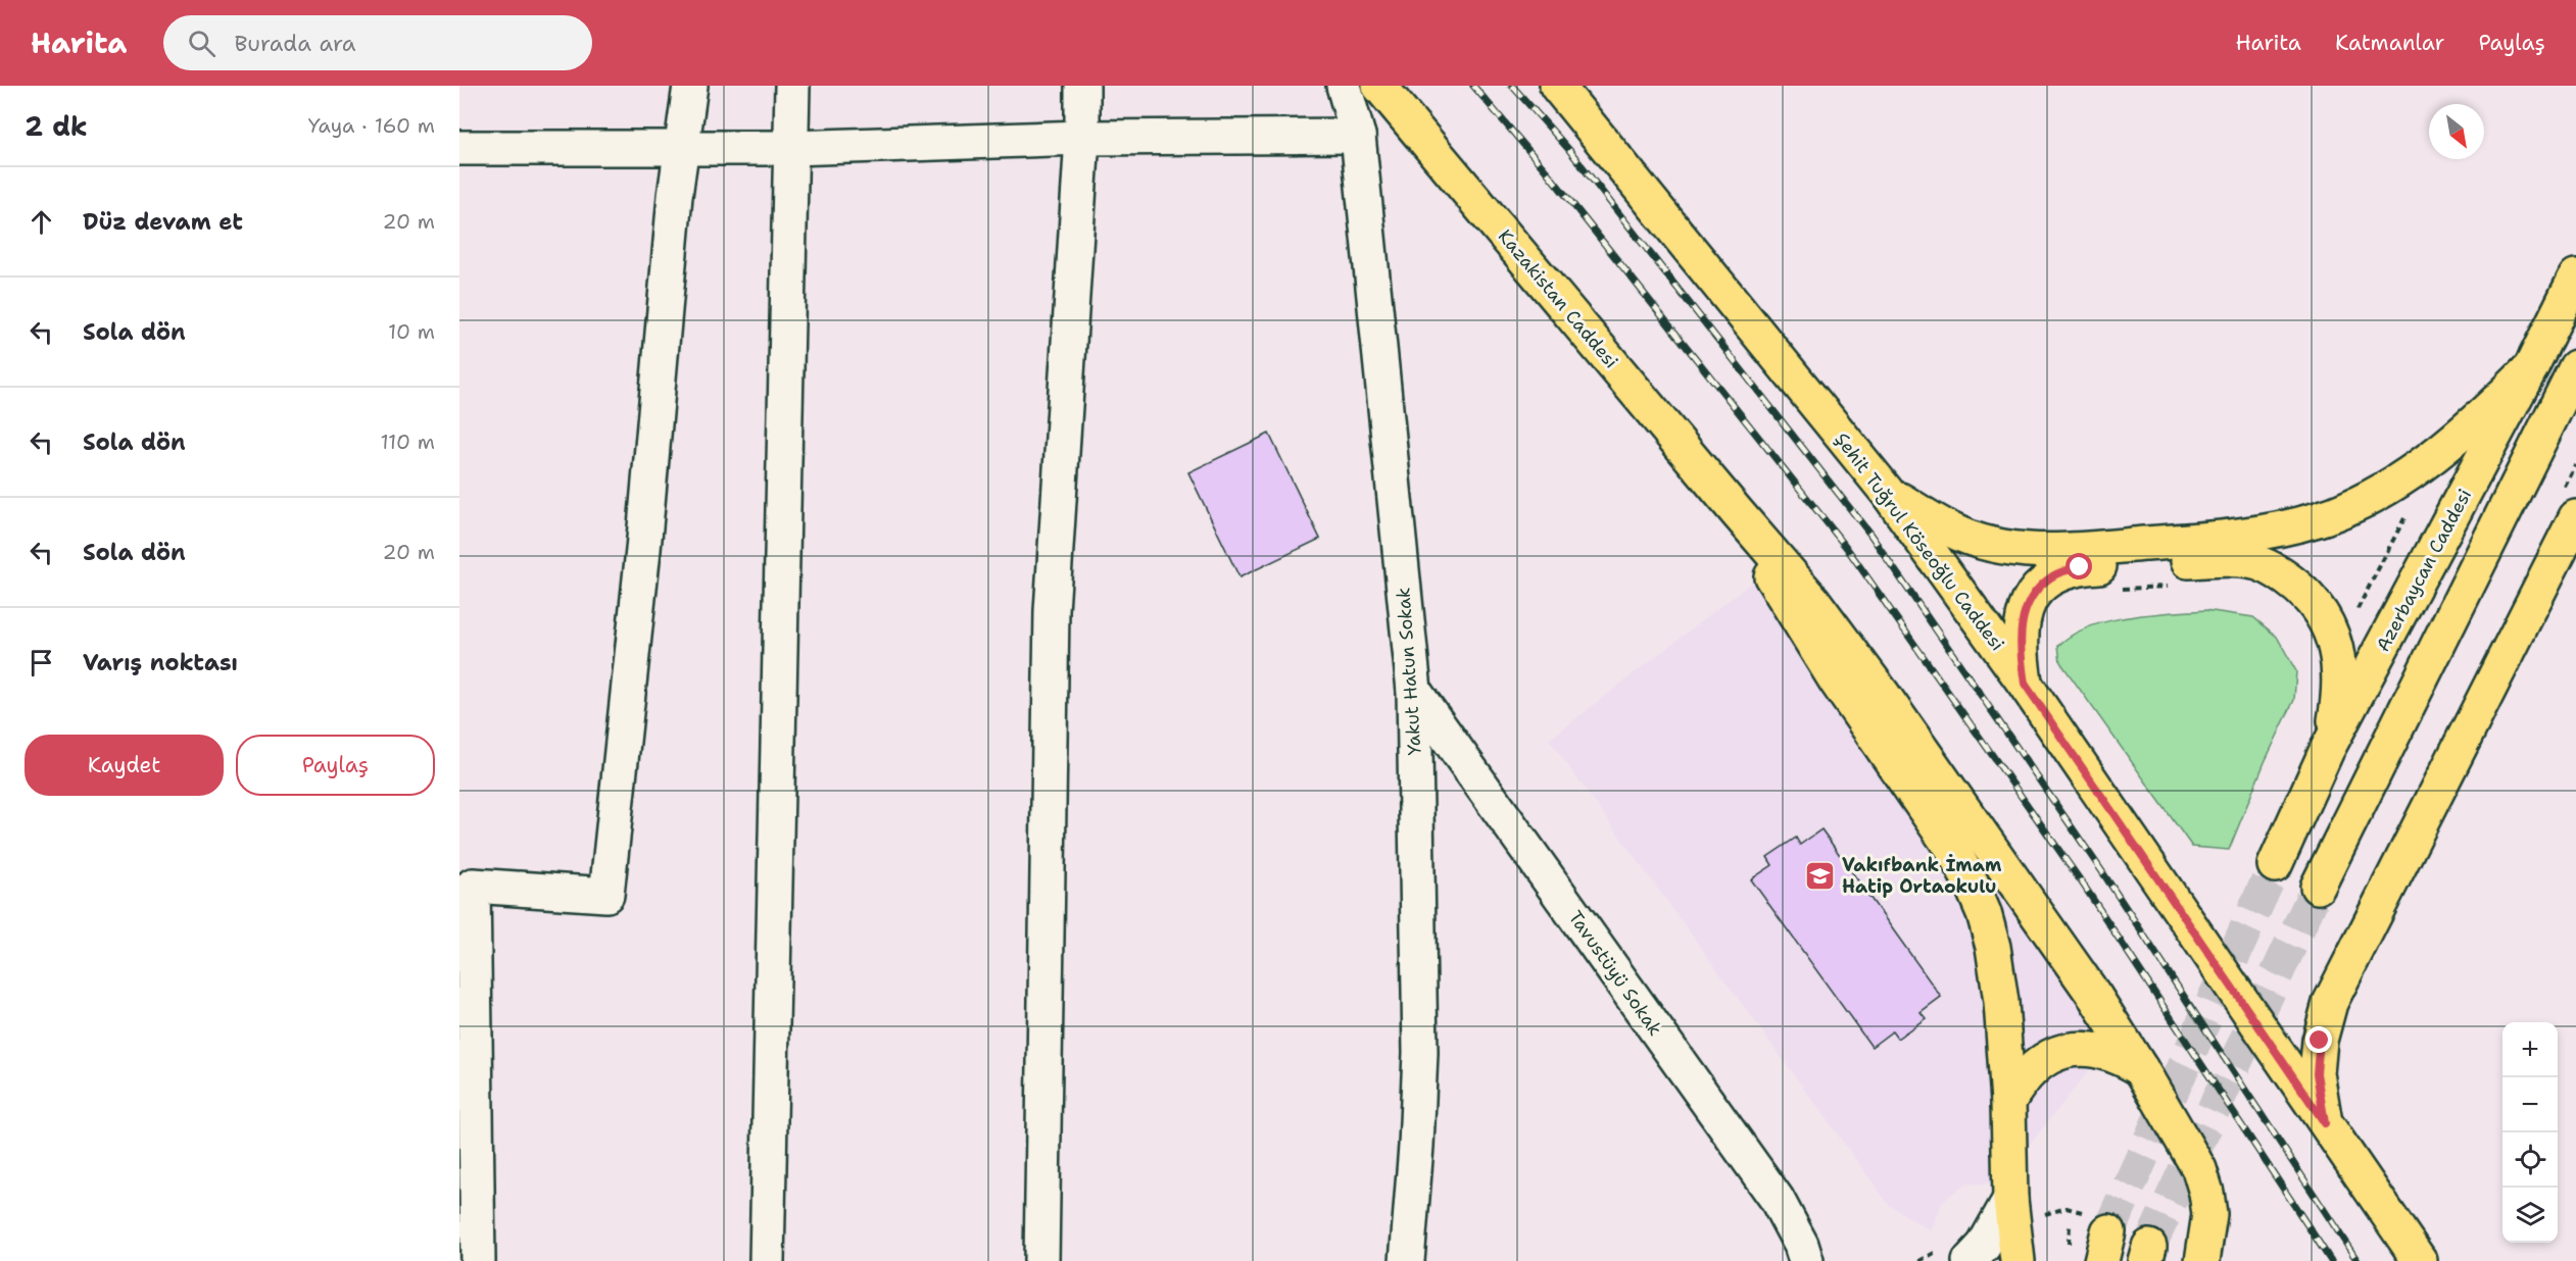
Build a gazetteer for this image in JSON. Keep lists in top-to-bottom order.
{
  "streets": {
    "main road": ["Kazakistan Caddesi", "Şehit Tuğrul Köseoğlu Caddesi", "Azerbaycan Caddesi"],
    "street": ["Yakut Hatun Sokak", "Tavustüyü Sokak"]
  },
  "crossings": [
    ["Yakut Hatun Sokak", "Tavustüyü Sokak"]
  ],
  "places": {
    "school or university": ["Vakıfbank İmam Hatip Ortaokulu"]
  },
  "north": "bottom right",
  "page": {
    "header": "Harita",
    "search": "Burada ara",
    "nav": ["Harita", "Katmanlar", "Paylaş"],
    "heading": ["2 dk", "Yaya · 160 m"],
    "list": [
      ["Düz devam et", "20 m"],
      ["Sola dön", "10 m"],
      ["Sola dön", "110 m"],
      ["Sola dön", "20 m"],
      "Varış noktası"
    ],
    "buttons": ["Kaydet", "Paylaş"],
    "map_buttons": ["+", "−"]
  }
}
